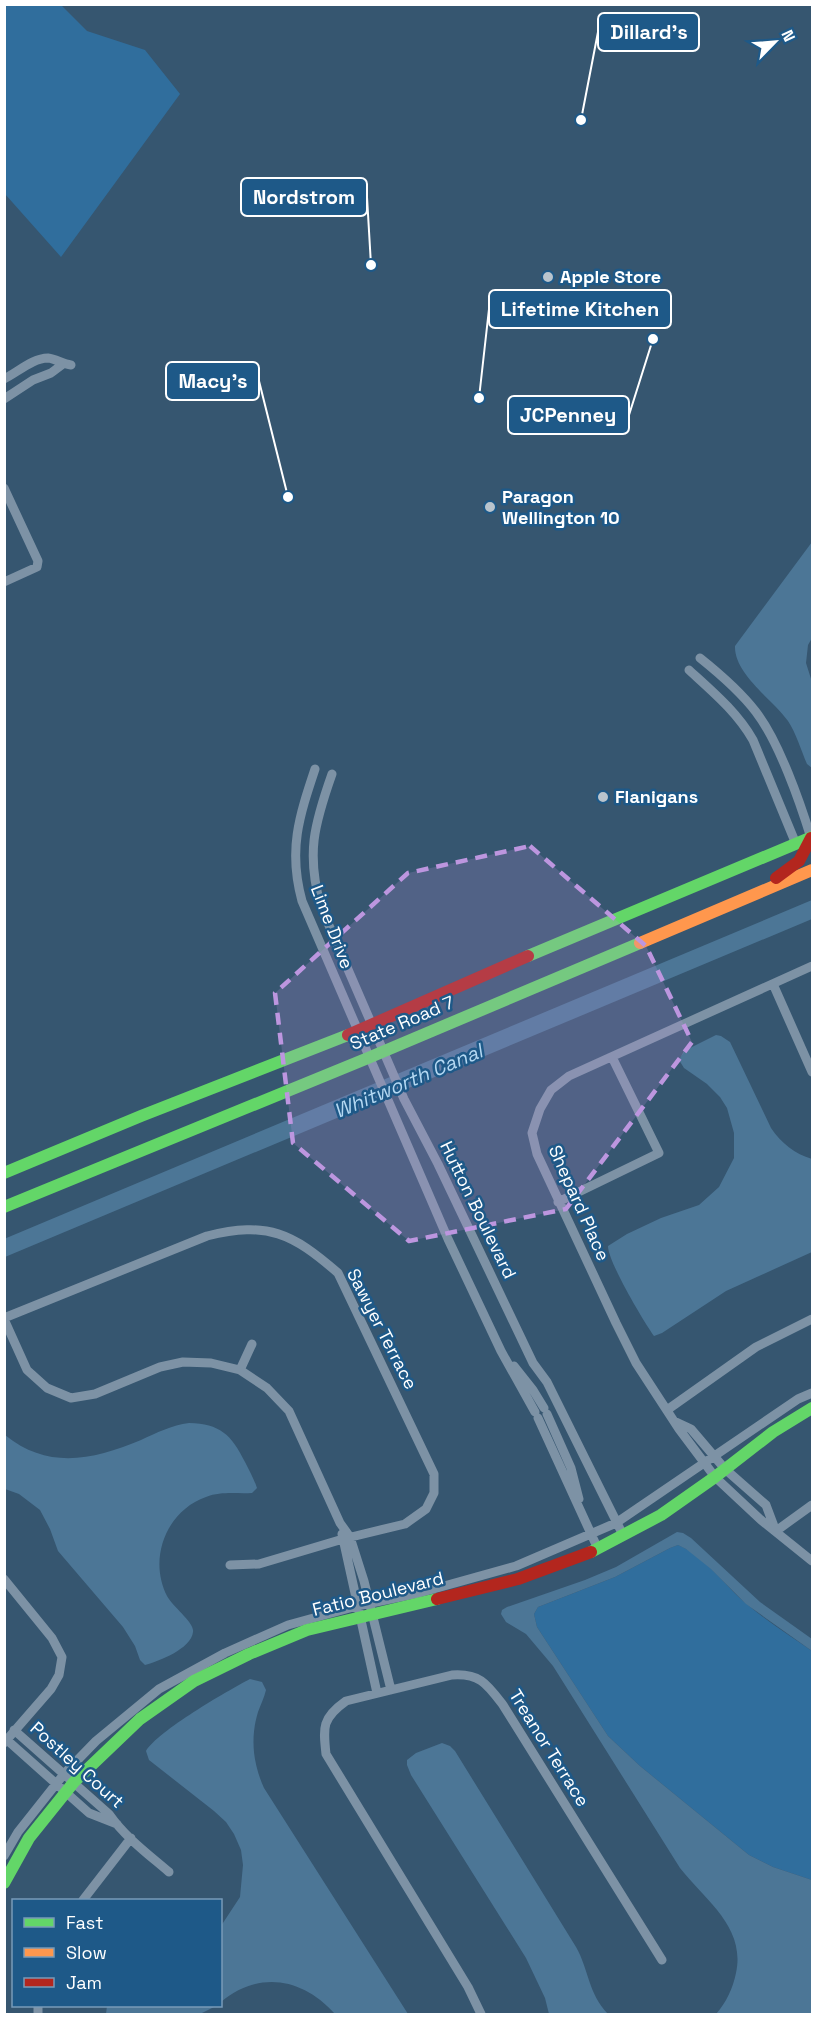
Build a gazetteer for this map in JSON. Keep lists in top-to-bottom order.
{
  "streets": {
    "main road": ["State Road 7", "Fatio Boulevard"],
    "street": [
      "Lime Drive",
      "Shepard Place",
      "Hutton Boulevard",
      "Sawyer Terrace",
      "Treanor Terrace",
      "Postley Court"
    ]
  },
  "crossings": [
    ["Lime Drive", "State Road 7"],
    ["Lime Drive", "Hutton Boulevard"],
    ["State Road 7", "Hutton Boulevard"],
    ["Shepard Place", "Fatio Boulevard"],
    ["Hutton Boulevard", "Fatio Boulevard"],
    ["Fatio Boulevard", "Postley Court"]
  ],
  "water": ["Whitworth Canal"],
  "places": [
    "Dillard's",
    "Nordstrom",
    "Apple Store",
    "JCPenney",
    "Lifetime Kitchen",
    "Macy's",
    "Paragon Wellington 10",
    "Flanigans"
  ],
  "legend": ["Fast", "Slow", "Jam"],
  "north": "top right"
}
